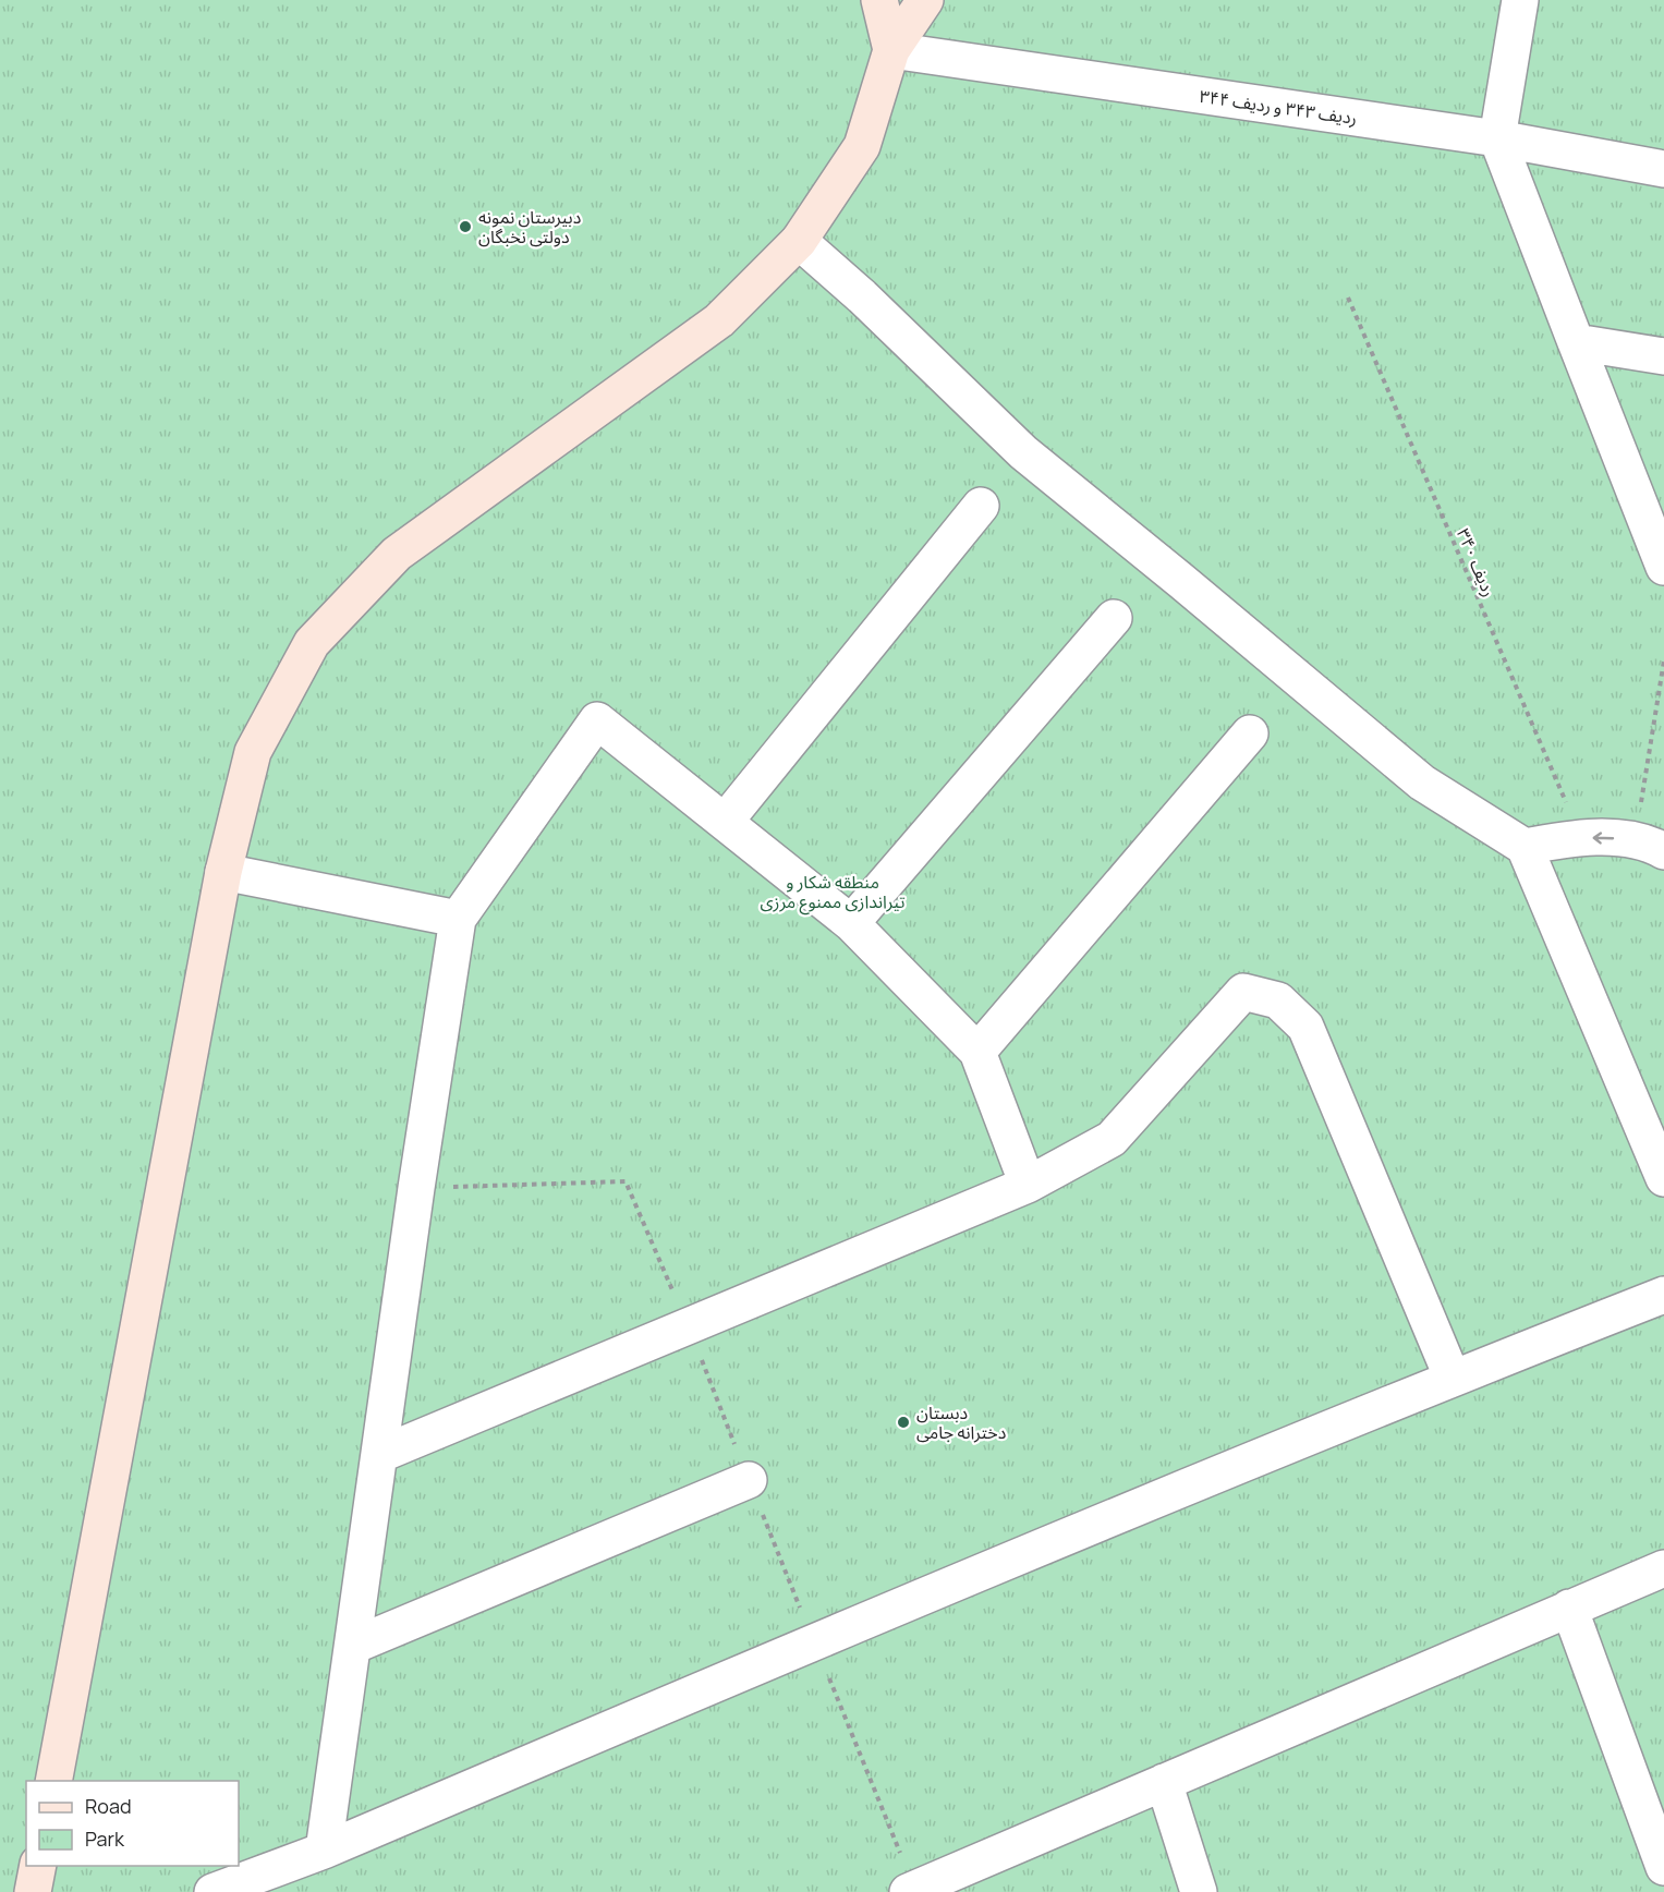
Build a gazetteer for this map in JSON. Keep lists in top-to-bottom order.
{
  "streets": {
    "street": ["ردیف ۳۴۳ و ردیف ۳۴۴"],
    "path": ["ردیف ۳۴۰"]
  },
  "parks": ["منطقه شکار و تیراندازی ممنوع مرزی"],
  "places": ["دبیرستان نمونه دولتی نخبگان", "دبستان دخترانه جامی"],
  "legend": ["Road", "Park"]
}
